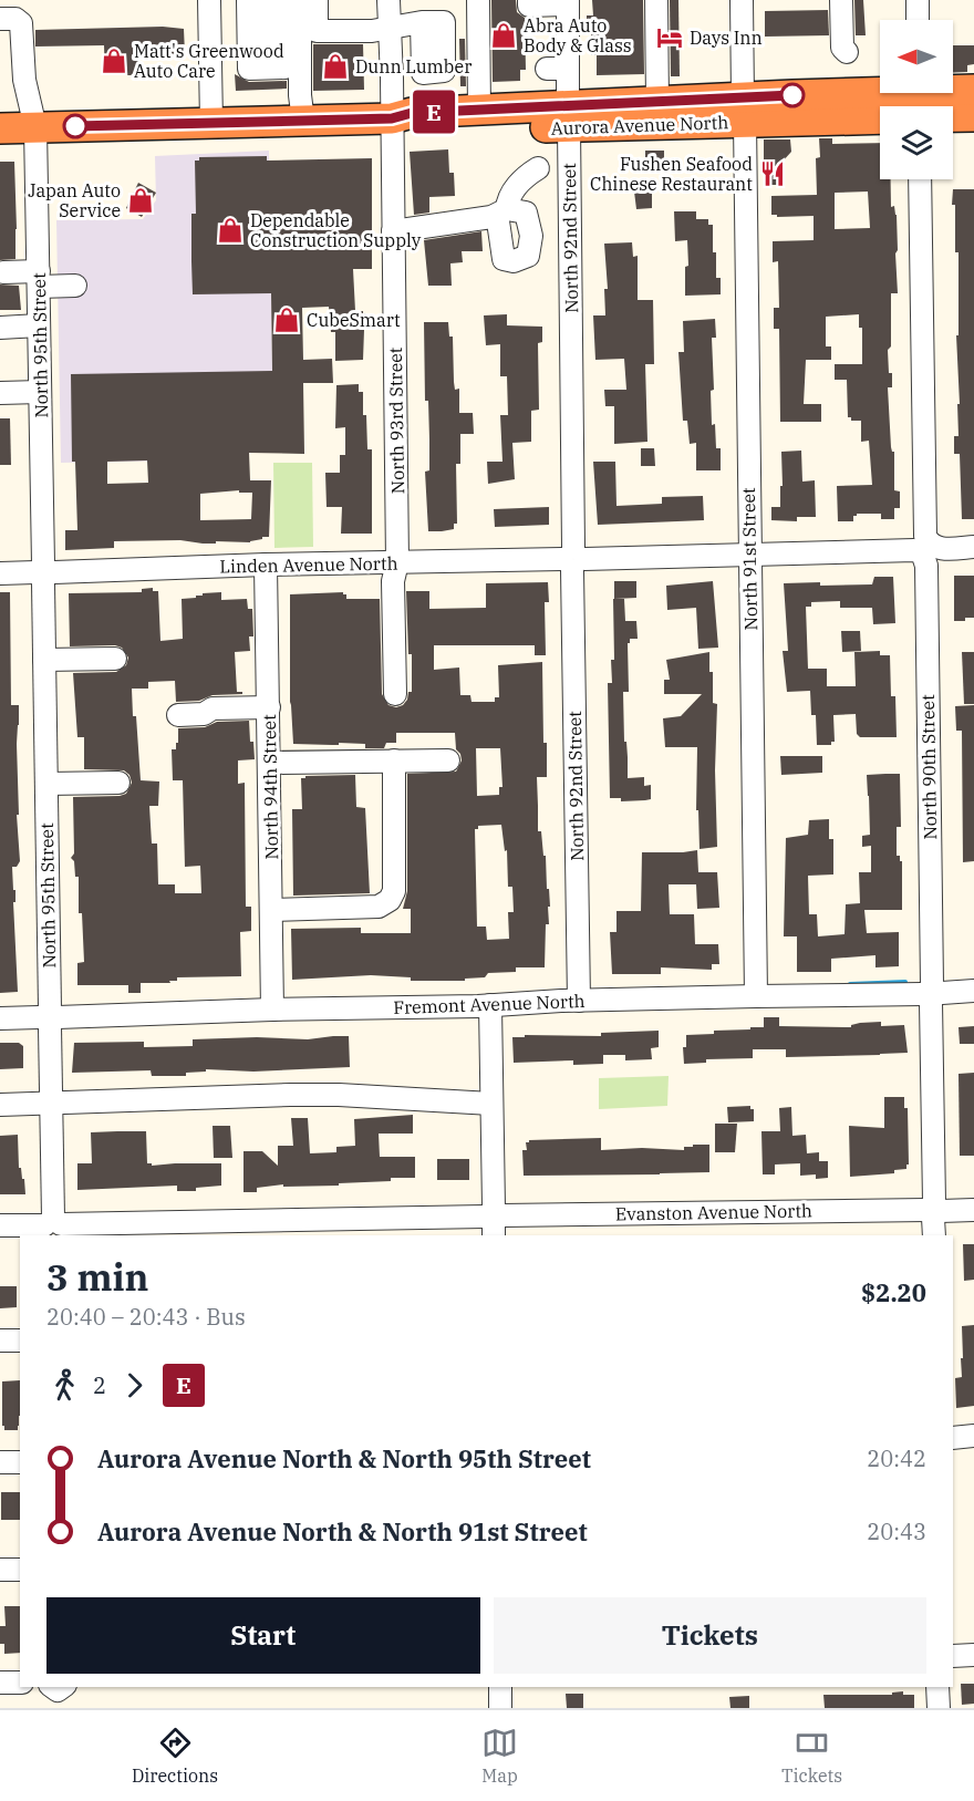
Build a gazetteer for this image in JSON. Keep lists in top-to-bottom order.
{
  "streets": {
    "highway": ["Aurora Avenue North"],
    "street": [
      "North 92nd Street",
      "North 95th Street",
      "North 93rd Street",
      "North 91st Street",
      "Linden Avenue North",
      "North 90th Street",
      "North 94th Street",
      "Fremont Avenue North",
      "Evanston Avenue North"
    ]
  },
  "crossings": [
    ["Aurora Avenue North", "North 92nd Street"],
    ["Aurora Avenue North", "North 95th Street"],
    ["Aurora Avenue North", "North 93rd Street"],
    ["Aurora Avenue North", "North 91st Street"],
    ["North 92nd Street", "Linden Avenue North"],
    ["North 92nd Street", "Fremont Avenue North"],
    ["North 95th Street", "Linden Avenue North"],
    ["North 95th Street", "Fremont Avenue North"],
    ["North 95th Street", "Evanston Avenue North"],
    ["North 93rd Street", "Linden Avenue North"],
    ["North 91st Street", "Linden Avenue North"],
    ["North 91st Street", "Fremont Avenue North"],
    ["Linden Avenue North", "North 90th Street"],
    ["Linden Avenue North", "North 94th Street"],
    ["North 90th Street", "Fremont Avenue North"],
    ["North 90th Street", "Evanston Avenue North"],
    ["North 94th Street", "Fremont Avenue North"]
  ],
  "places": {
    "shop": [
      "Abra Auto Body & Glass",
      "Matt's Greenwood Auto Care",
      "Dunn Lumber",
      "Japan Auto Service",
      "Dependable Construction Supply",
      "CubeSmart"
    ],
    "hotel": ["Days Inn"],
    "restaurant": ["Fushen Seafood Chinese Restaurant"]
  },
  "lines": ["bus line E"],
  "north": "left",
  "page": {
    "on_map": "E",
    "heading": ["3 min", "20:40 – 20:43 · Bus", "$2.20"],
    "legs": ["2", "E"],
    "list": [
      {
        "name": "Aurora Avenue North & North 95th Street",
        "value": "20:42"
      },
      {
        "name": "Aurora Avenue North & North 91st Street",
        "value": "20:43"
      }
    ],
    "buttons": ["Start", "Tickets"],
    "tabs": ["Directions", "Map", "Tickets"]
  }
}
